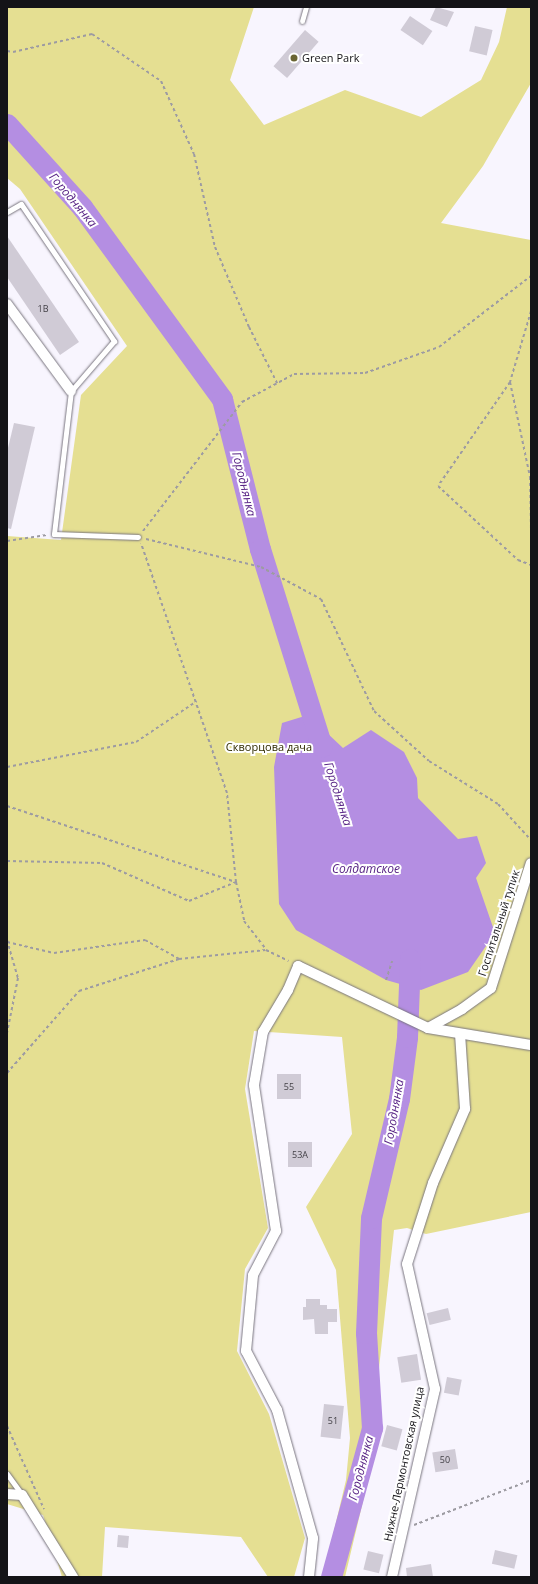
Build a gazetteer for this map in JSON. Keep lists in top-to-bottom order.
{
  "streets": {
    "street": ["Госпитальный тупик", "Нижне-Лермонтовская улица"]
  },
  "water": ["Городнянка", "Солдатское"],
  "parks": ["Скворцова дача"],
  "places": ["Green Park"],
  "house_numbers": [
    "1В",
    "55",
    "53А",
    "51",
    "50"
  ]
}
